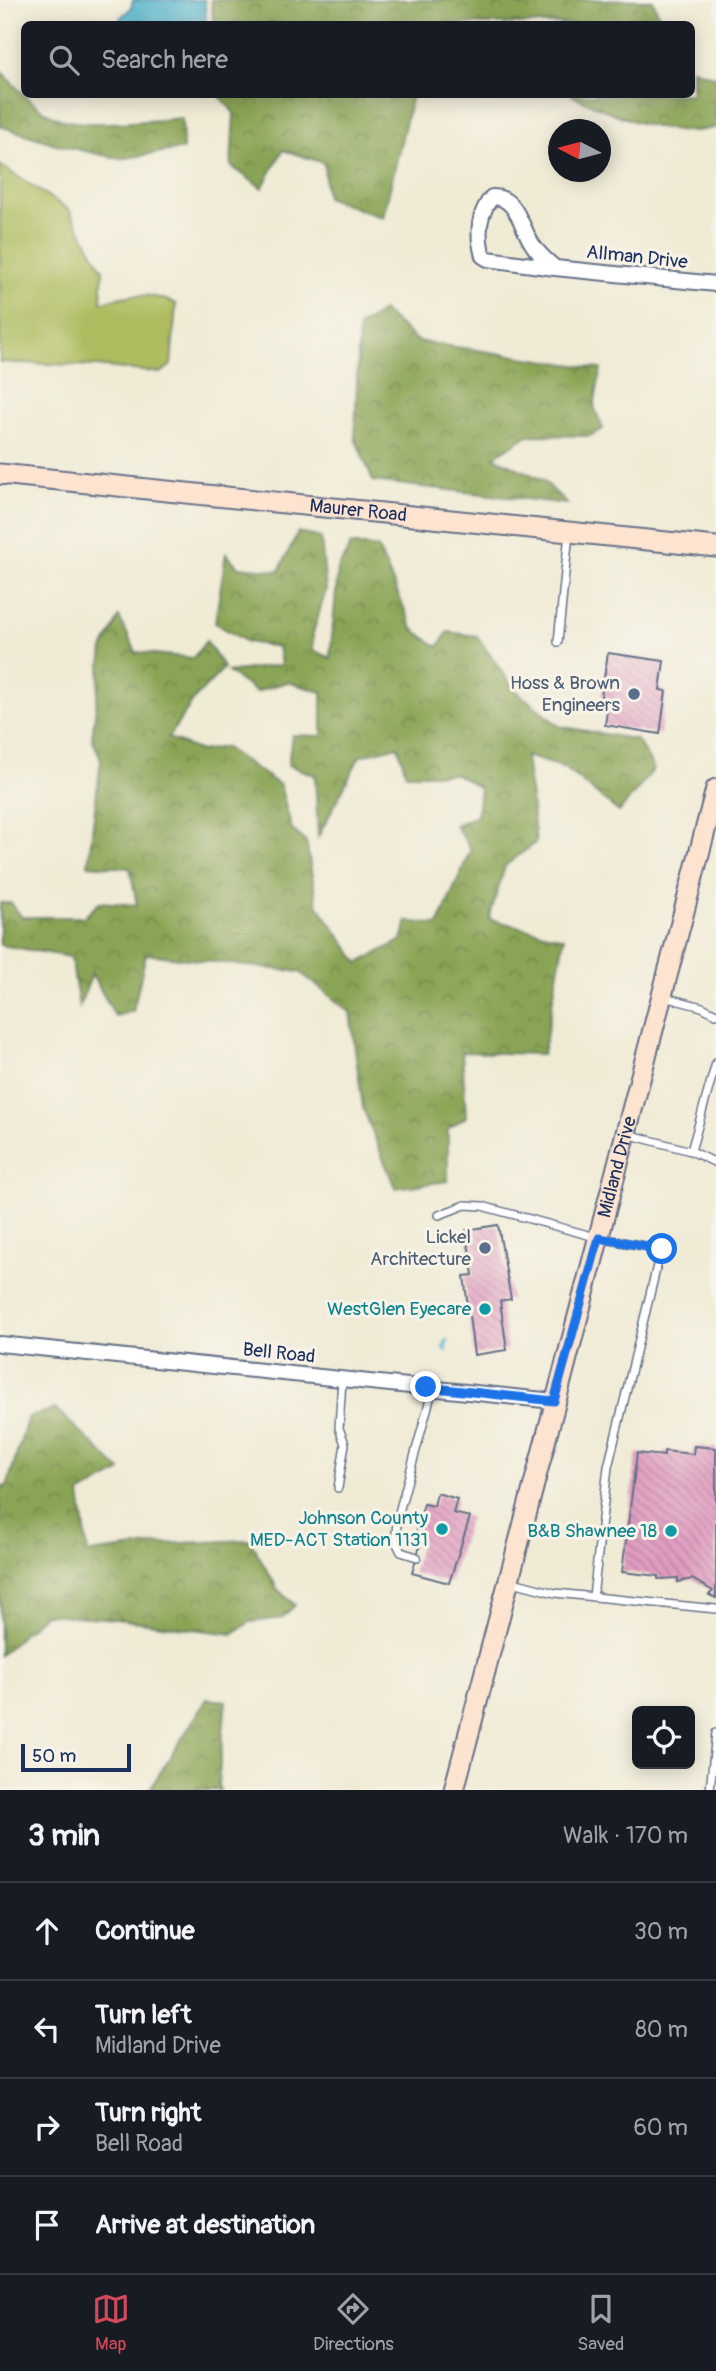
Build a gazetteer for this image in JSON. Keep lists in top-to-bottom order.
{
  "streets": {
    "main road": ["Maurer Road", "Midland Drive"],
    "street": ["Allman Drive", "Bell Road"]
  },
  "crossings": [
    ["Midland Drive", "Bell Road"]
  ],
  "places": [
    "Hoss & Brown Engineers",
    "Lickel Architecture",
    "WestGlen Eyecare",
    "Johnson County MED-ACT Station 1131",
    "B&B Shawnee 18"
  ],
  "scale_bar": "50 m",
  "north": "left",
  "page": {
    "search": "Search here",
    "scale": "50 m",
    "heading": ["3 min", "Walk · 170 m"],
    "list": [
      ["Continue", "30 m"],
      ["Turn left", "Midland Drive", "80 m"],
      ["Turn right", "Bell Road", "60 m"],
      "Arrive at destination"
    ],
    "nav": ["Map", "Directions", "Saved"]
  }
}
